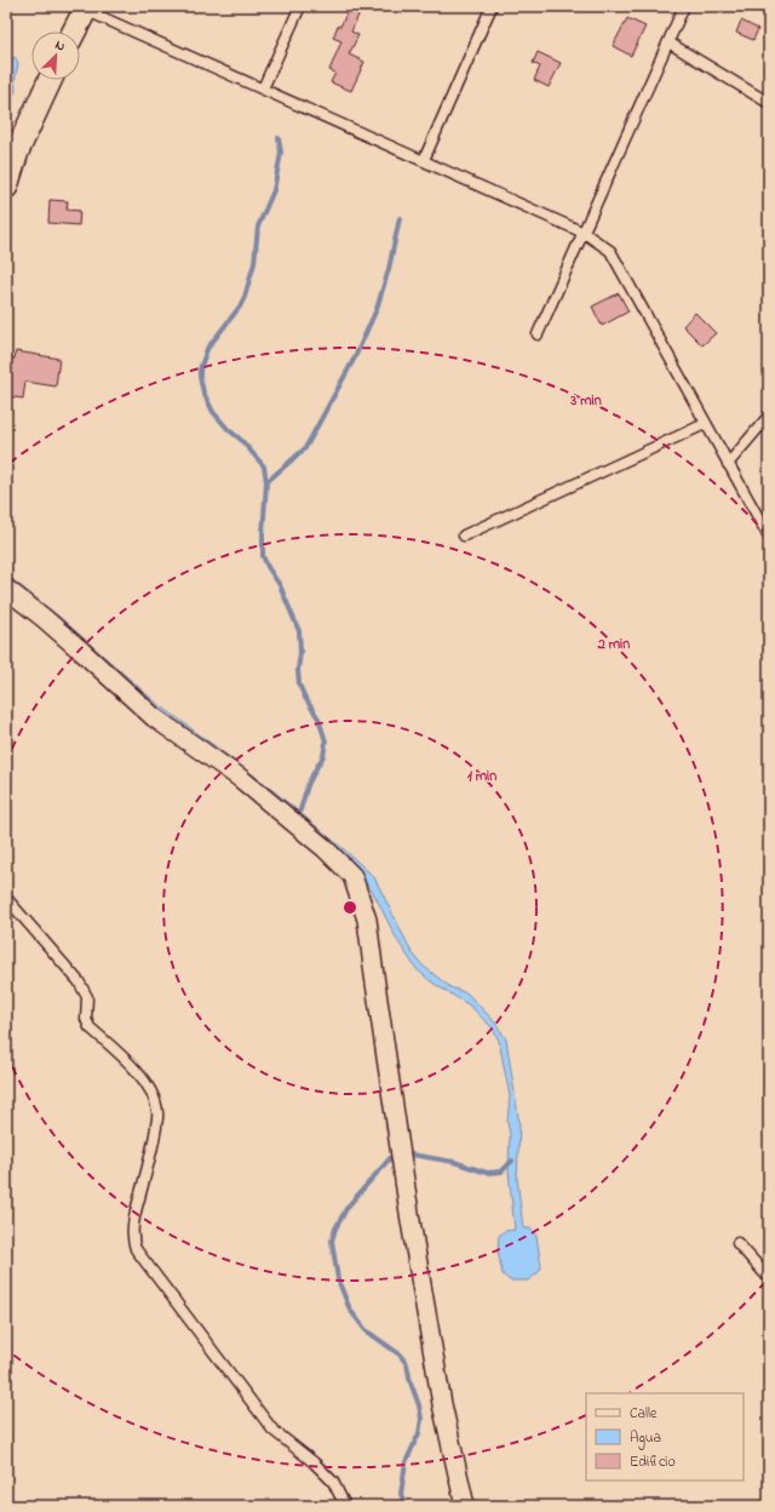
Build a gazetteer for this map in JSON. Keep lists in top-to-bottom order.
{
  "legend": ["Calle", "Agua", "Edificio"],
  "north": "top right",
  "rings": ["3 min", "2 min", "1 min"]
}
